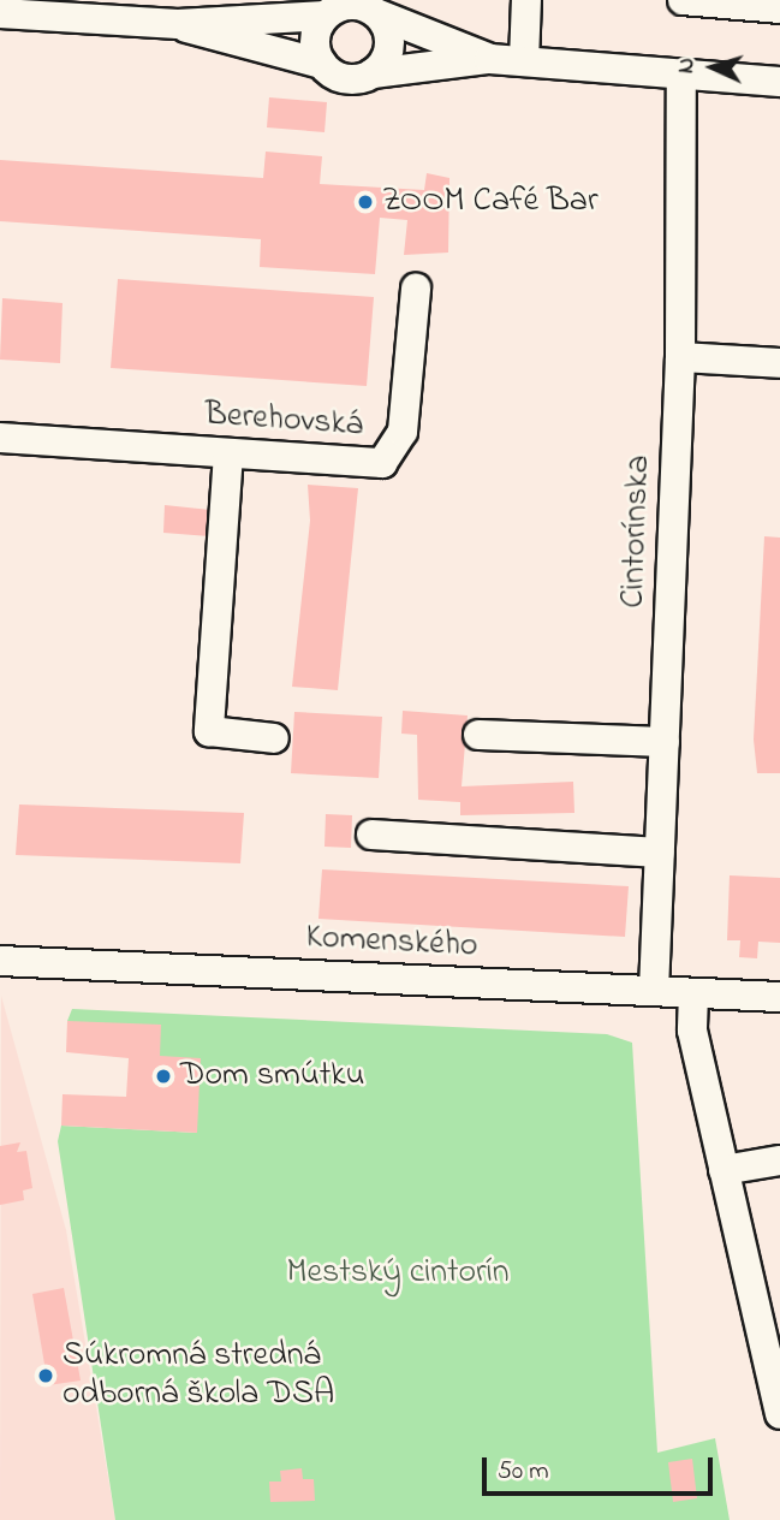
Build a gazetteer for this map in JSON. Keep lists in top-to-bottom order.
{
  "streets": {
    "street": ["Berehovská", "Cintorínska", "Komenského"]
  },
  "crossings": [
    ["Cintorínska", "Komenského"]
  ],
  "parks": ["Mestský cintorín"],
  "places": ["ZOOM Café Bar", "Dom smútku", "Súkromná stredná odborná škola DSA"],
  "scale_bar": "50 m",
  "north": "left"
}
